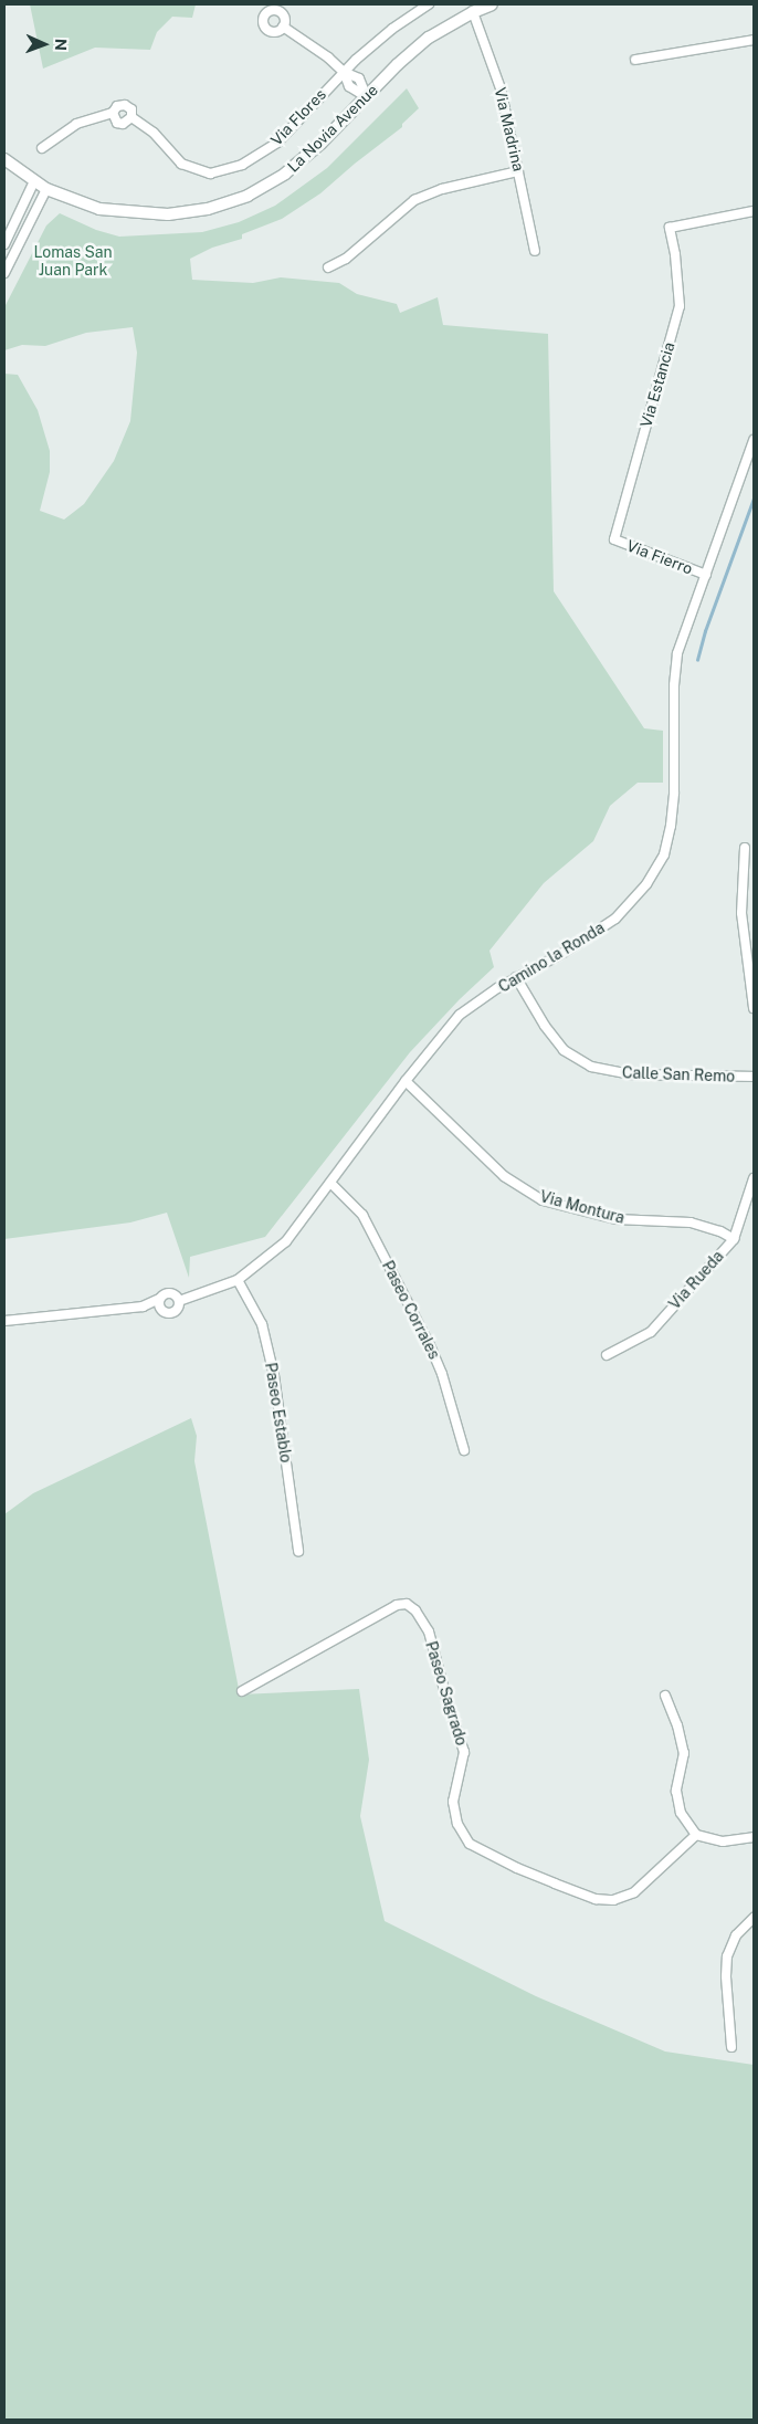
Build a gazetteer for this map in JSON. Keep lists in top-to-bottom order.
{
  "streets": {
    "main road": ["La Novia Avenue"],
    "street": [
      "Via Flores",
      "Via Madrina",
      "Via Estancia",
      "Via Fierro",
      "Camino la Ronda",
      "Calle San Remo",
      "Via Montura",
      "Via Rueda",
      "Paseo Corrales",
      "Paseo Establo",
      "Paseo Sagrado"
    ]
  },
  "crossings": [
    ["La Novia Avenue", "Via Madrina"],
    ["Via Estancia", "Via Fierro"],
    ["Via Fierro", "Camino la Ronda"],
    ["Camino la Ronda", "Calle San Remo"],
    ["Camino la Ronda", "Via Montura"],
    ["Camino la Ronda", "Paseo Corrales"],
    ["Camino la Ronda", "Paseo Establo"],
    ["Via Montura", "Via Rueda"]
  ],
  "parks": ["Lomas San Juan Park"],
  "north": "right"
}
